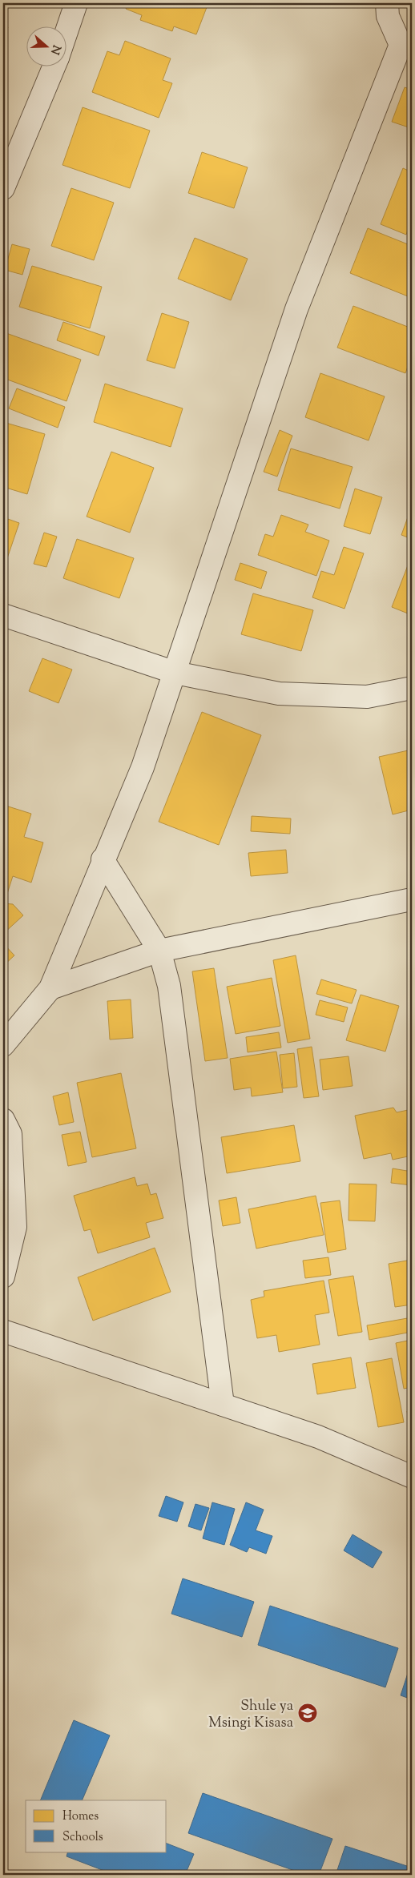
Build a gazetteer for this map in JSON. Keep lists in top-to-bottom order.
{
  "places": {
    "school or university": ["Shule ya Msingi Kisasa"]
  },
  "legend": ["Homes", "Schools"],
  "north": "right"
}
